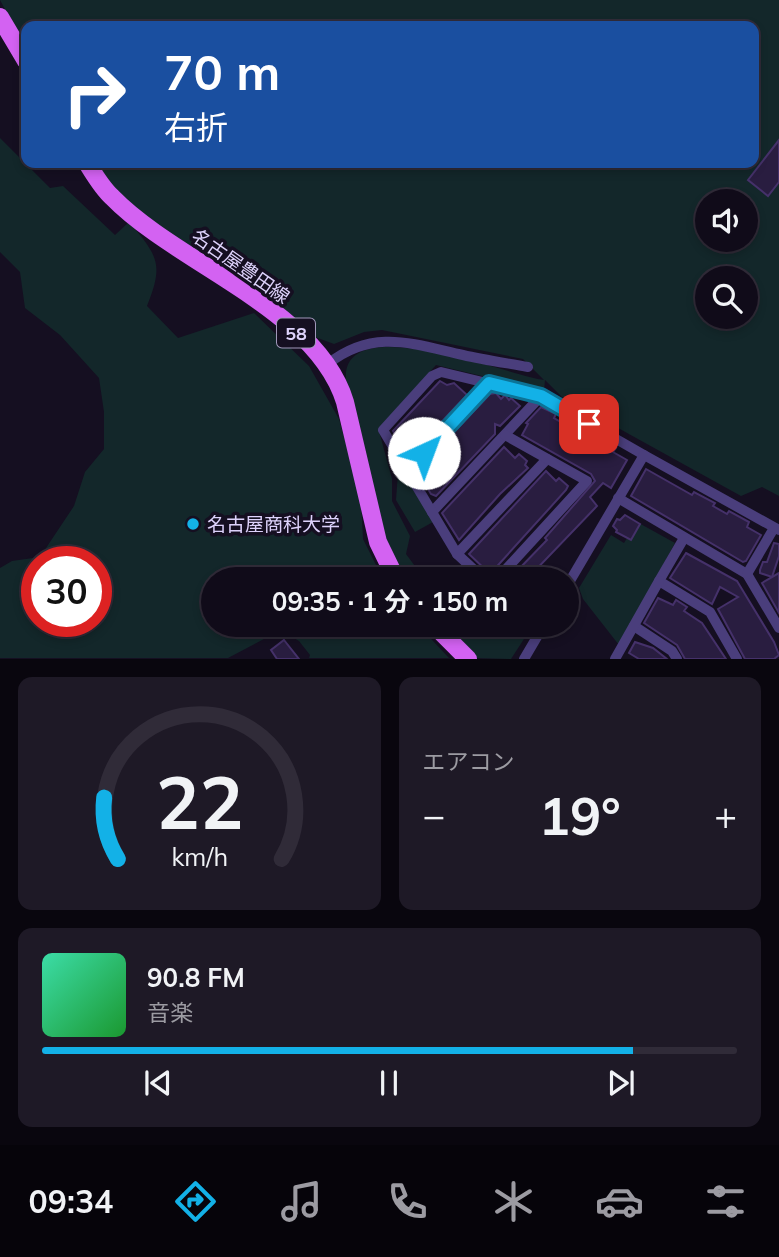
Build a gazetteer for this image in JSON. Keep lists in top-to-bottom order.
{
  "streets": {
    "main road": ["名古屋豊田線", "58"]
  },
  "places": ["名古屋商科大学"],
  "page": {
    "turn": ["70 m", "右折"],
    "limit": "30",
    "trip": "09:35 · 1 分 · 150 m",
    "tile": "エアコン",
    "heat": ["−", "19°", "+"],
    "song": ["90.8 FM", "音楽"],
    "tabs": "09:34",
    "gauge": ["22", "km/h"]
  }
}
